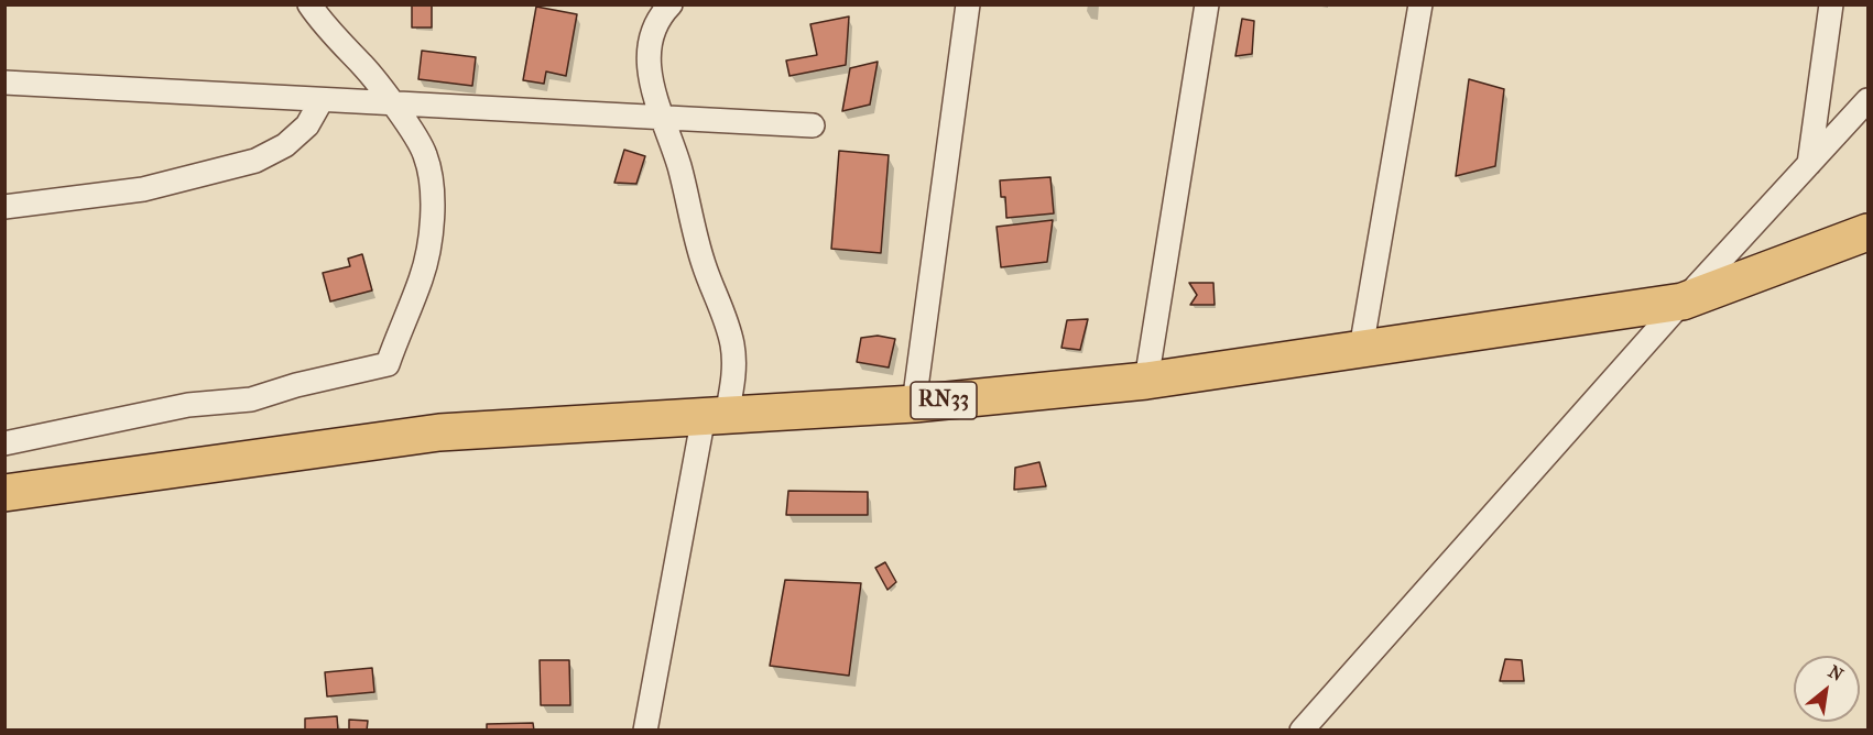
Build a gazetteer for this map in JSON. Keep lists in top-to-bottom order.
{
  "streets": {
    "main road": ["RN33"]
  },
  "north": "top right"
}
